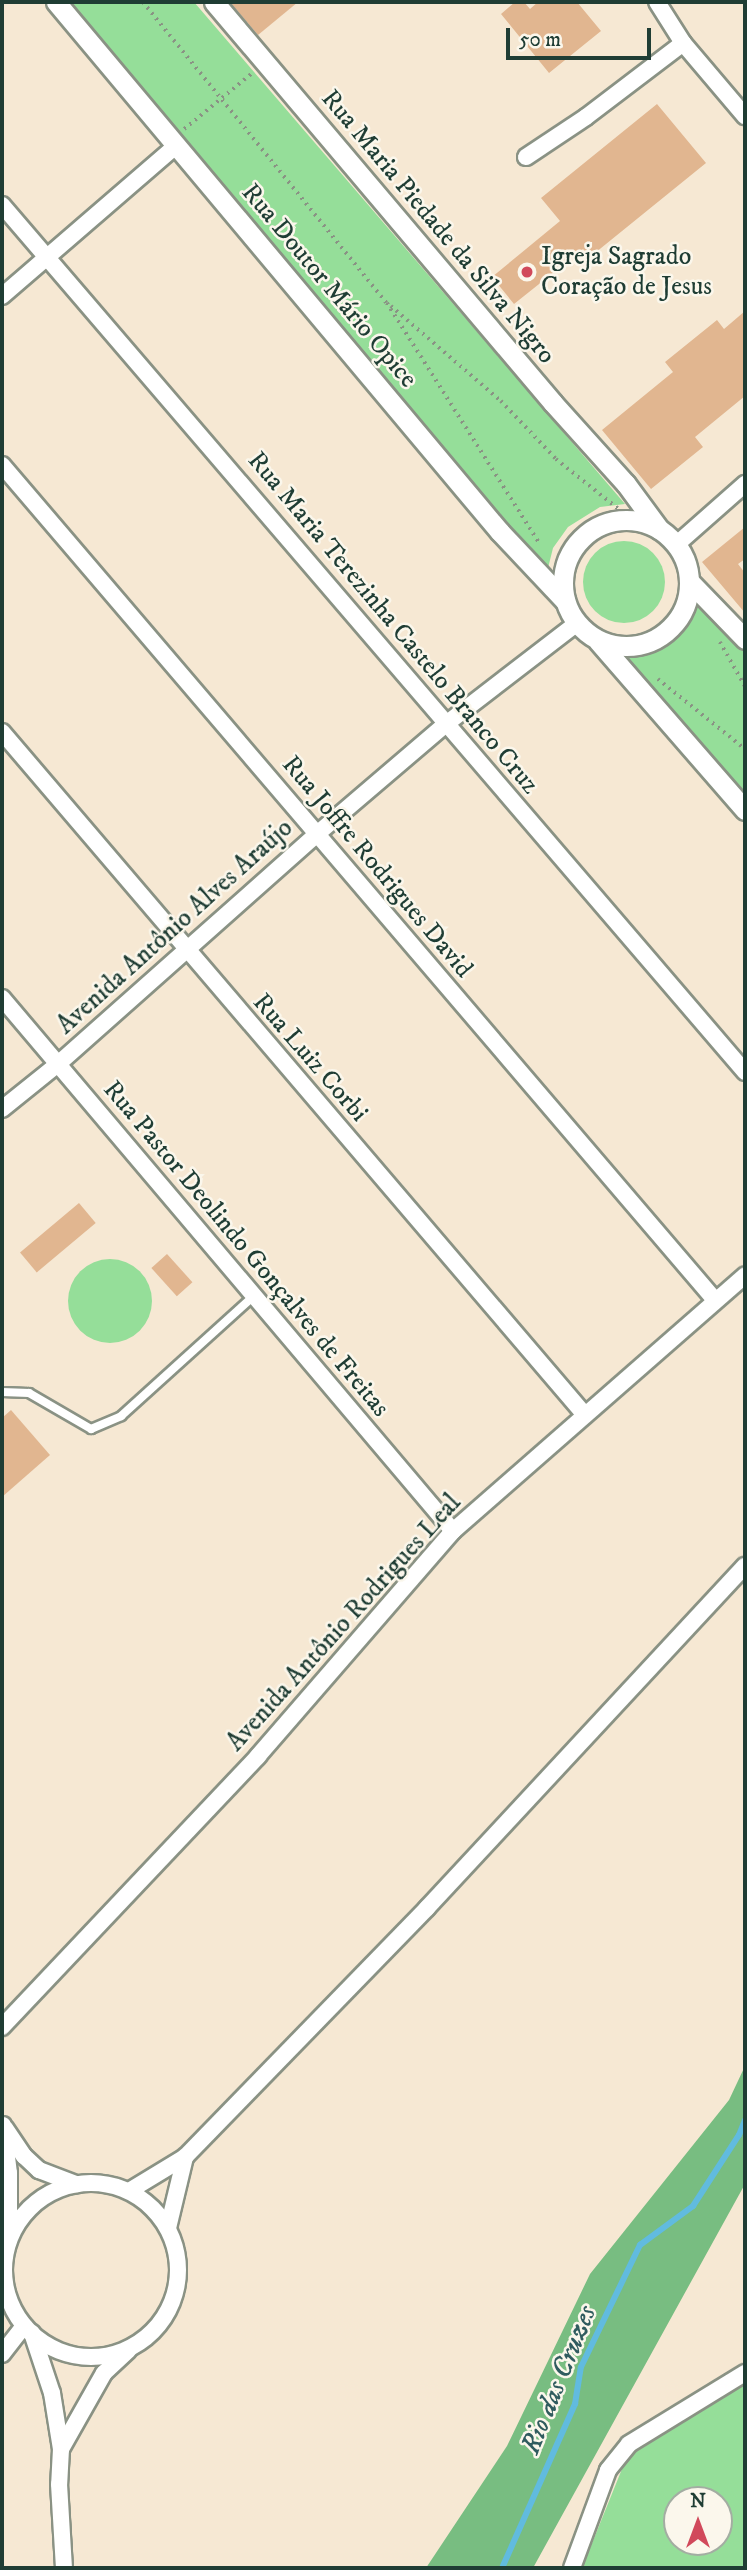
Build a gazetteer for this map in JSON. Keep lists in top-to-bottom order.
{
  "streets": {
    "street": [
      "Rua Maria Piedade da Silva Nigro",
      "Rua Doutor Mário Opice",
      "Rua Maria Terezinha Castelo Branco Cruz",
      "Rua Joffre Rodrigues David",
      "Avenida Antônio Alves Araújo",
      "Rua Luiz Corbi",
      "Rua Pastor Deolindo Gonçalves de Freitas",
      "Avenida Antônio Rodrigues Leal"
    ]
  },
  "crossings": [
    ["Rua Maria Piedade da Silva Nigro", "Rua Doutor Mário Opice"],
    ["Rua Maria Piedade da Silva Nigro", "Avenida Antônio Alves Araújo"],
    ["Rua Doutor Mário Opice", "Avenida Antônio Alves Araújo"],
    ["Rua Maria Terezinha Castelo Branco Cruz", "Avenida Antônio Alves Araújo"],
    ["Rua Joffre Rodrigues David", "Avenida Antônio Alves Araújo"],
    ["Rua Joffre Rodrigues David", "Avenida Antônio Rodrigues Leal"],
    ["Avenida Antônio Alves Araújo", "Rua Luiz Corbi"],
    ["Avenida Antônio Alves Araújo", "Rua Pastor Deolindo Gonçalves de Freitas"],
    ["Rua Luiz Corbi", "Avenida Antônio Rodrigues Leal"],
    ["Rua Pastor Deolindo Gonçalves de Freitas", "Avenida Antônio Rodrigues Leal"]
  ],
  "water": ["Rio das Cruzes"],
  "places": ["Igreja Sagrado Coração de Jesus"],
  "scale_bar": "50 m",
  "north": "top"
}
